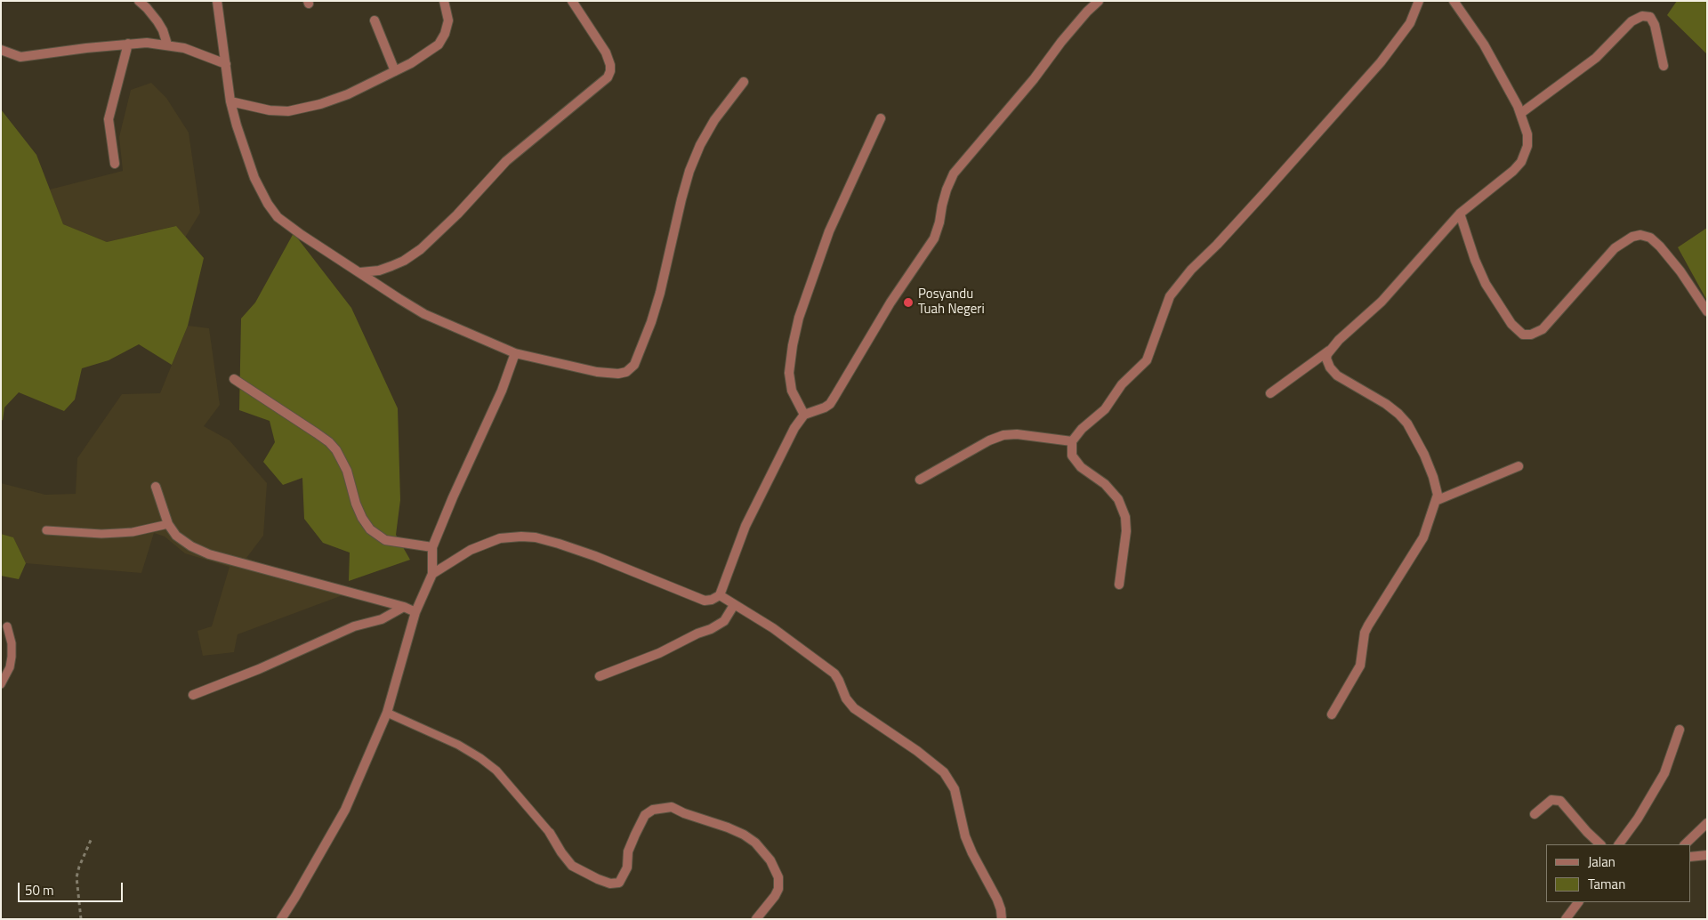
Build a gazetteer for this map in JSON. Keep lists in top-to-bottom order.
{
  "places": ["Posyandu Tuah Negeri"],
  "legend": ["Jalan", "Taman"],
  "scale_bar": "50 m"
}
